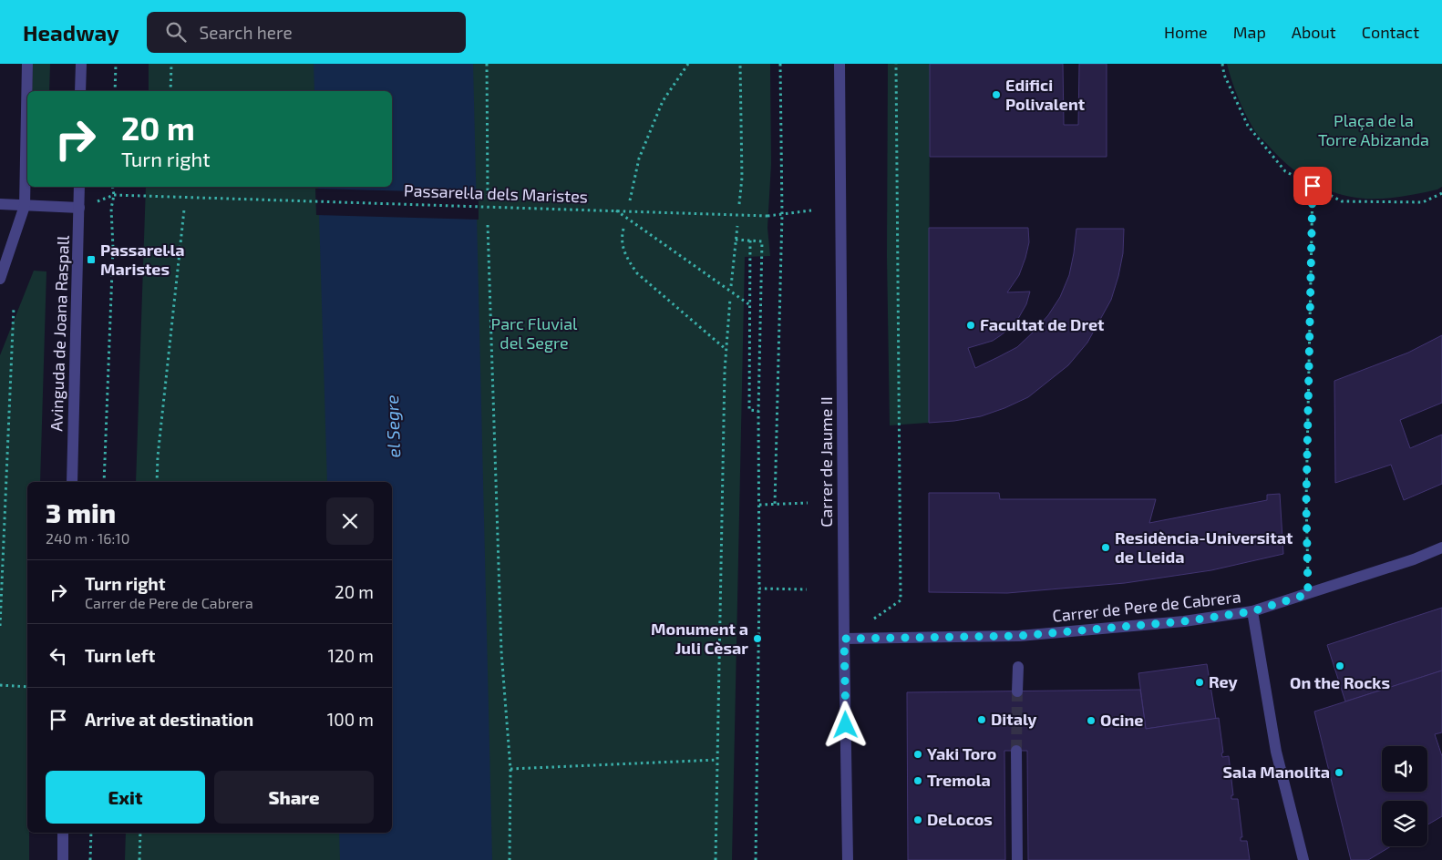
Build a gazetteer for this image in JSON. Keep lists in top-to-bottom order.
{
  "streets": {
    "street": ["Avinguda de Joana Raspall", "Carrer de Jaume II", "Carrer de Pere de Cabrera"],
    "path": ["Passarel·la dels Maristes"]
  },
  "crossings": [
    ["Carrer de Jaume II", "Carrer de Pere de Cabrera"]
  ],
  "water": ["el Segre"],
  "parks": ["Plaça de la Torre Abizanda", "Parc Fluvial del Segre"],
  "places": {
    "other": [
      "Edifici Polivalent",
      "Facultat de Dret",
      "Residència-Universitat de Lleida",
      "Monument a Juli Cèsar",
      "On the Rocks",
      "Rey",
      "Ditaly",
      "Ocine",
      "Yaki Toro",
      "Sala Manolita",
      "Tremola",
      "DeLocos"
    ],
    "transit": ["Passarel·la Maristes"]
  },
  "page": {
    "header": "Headway",
    "search": "Search here",
    "nav": [
      "Home",
      "Map",
      "About",
      "Contact"
    ],
    "turn": ["20 m", "Turn right"],
    "heading": ["3 min", "240 m · 16:10"],
    "list": [
      {
        "name": "Turn right",
        "note": "Carrer de Pere de Cabrera",
        "value": "20 m"
      },
      {
        "name": "Turn left",
        "value": "120 m"
      },
      {
        "name": "Arrive at destination",
        "value": "100 m"
      }
    ],
    "buttons": ["Exit", "Share"]
  }
}
